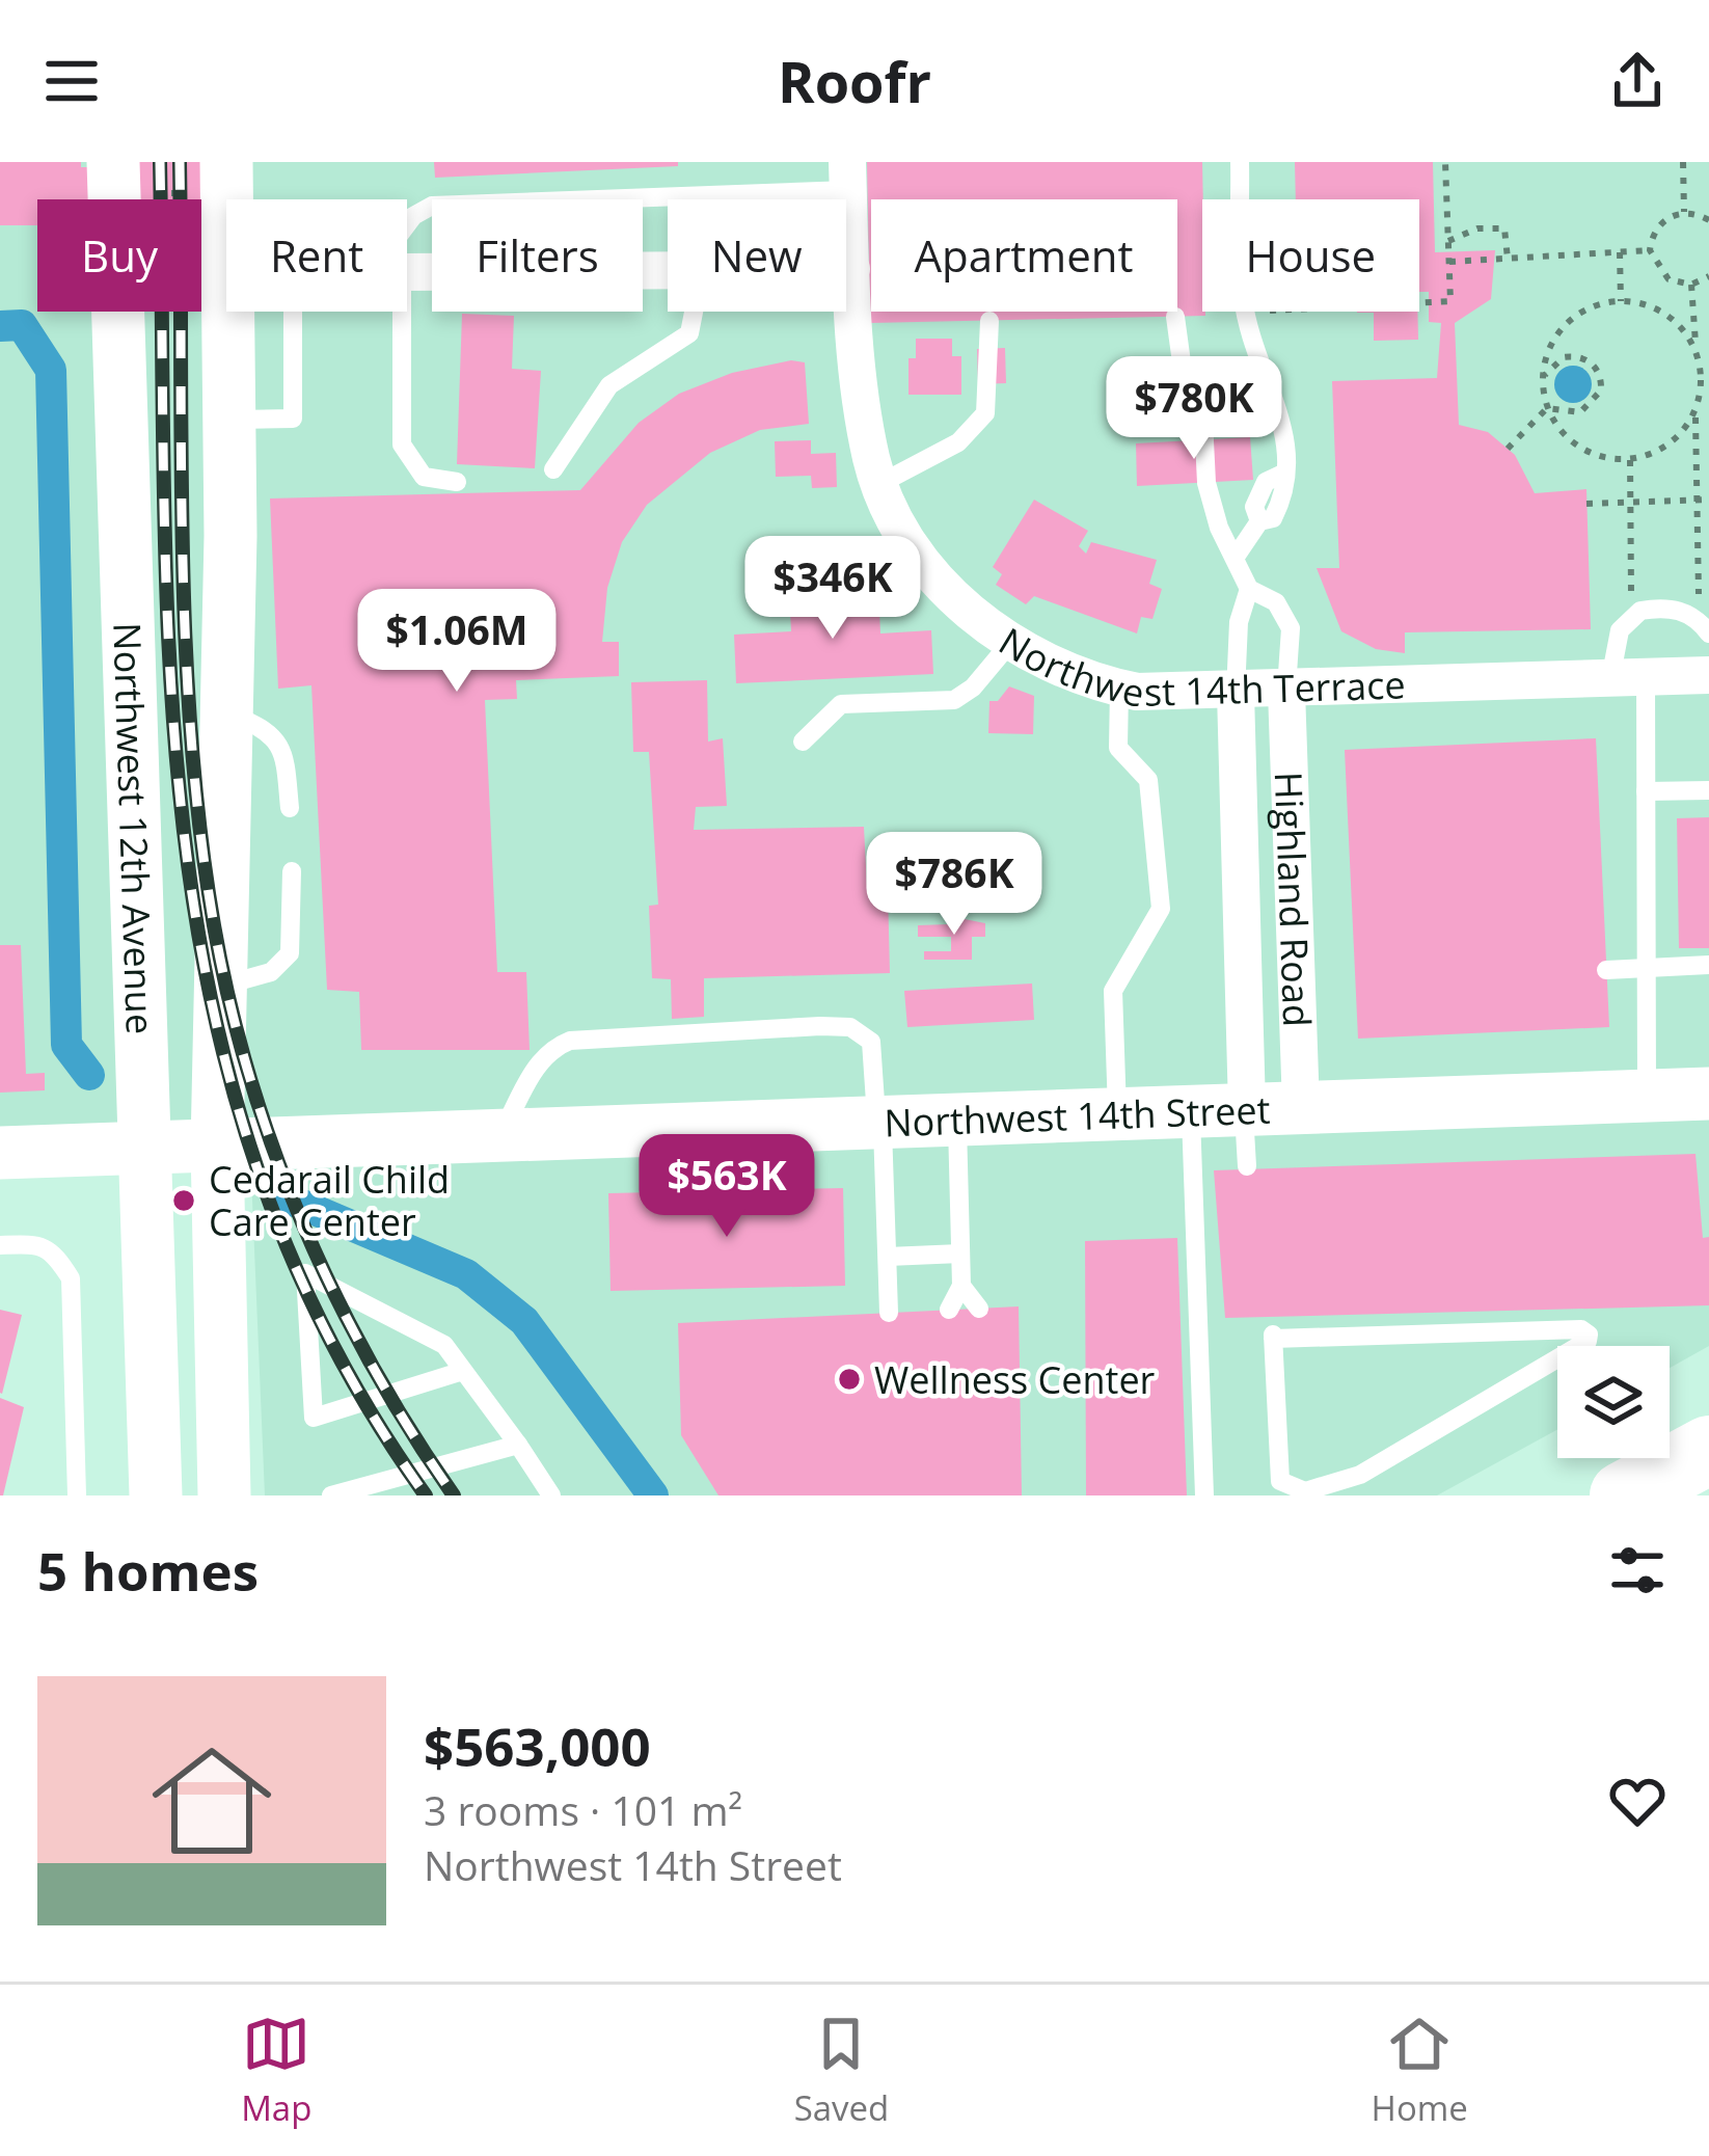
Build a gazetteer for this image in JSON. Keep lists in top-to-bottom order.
{
  "streets": {
    "main road": ["Northwest 12th Avenue", "Northwest 14th Street"],
    "street": ["Northwest 14th Terrace", "Highland Road"]
  },
  "crossings": [
    ["Northwest 14th Terrace", "Highland Road"],
    ["Northwest 12th Avenue", "Northwest 14th Street"],
    ["Highland Road", "Northwest 14th Street"]
  ],
  "places": ["Cedarail Child Care Center", "Wellness Center"],
  "page": {
    "header": "Roofr",
    "chip": [
      "Buy",
      "Rent",
      "Filters",
      "New",
      "Apartment",
      "House"
    ],
    "price": [
      "$780K",
      "$346K",
      "$1.06M",
      "$786K",
      "$563K"
    ],
    "heading": "5 homes",
    "list": [
      {
        "name": "$563,000",
        "note": "3 rooms · 101 m² · Northwest 14th Street"
      }
    ],
    "tabs": ["Map", "Saved", "Home"]
  }
}
